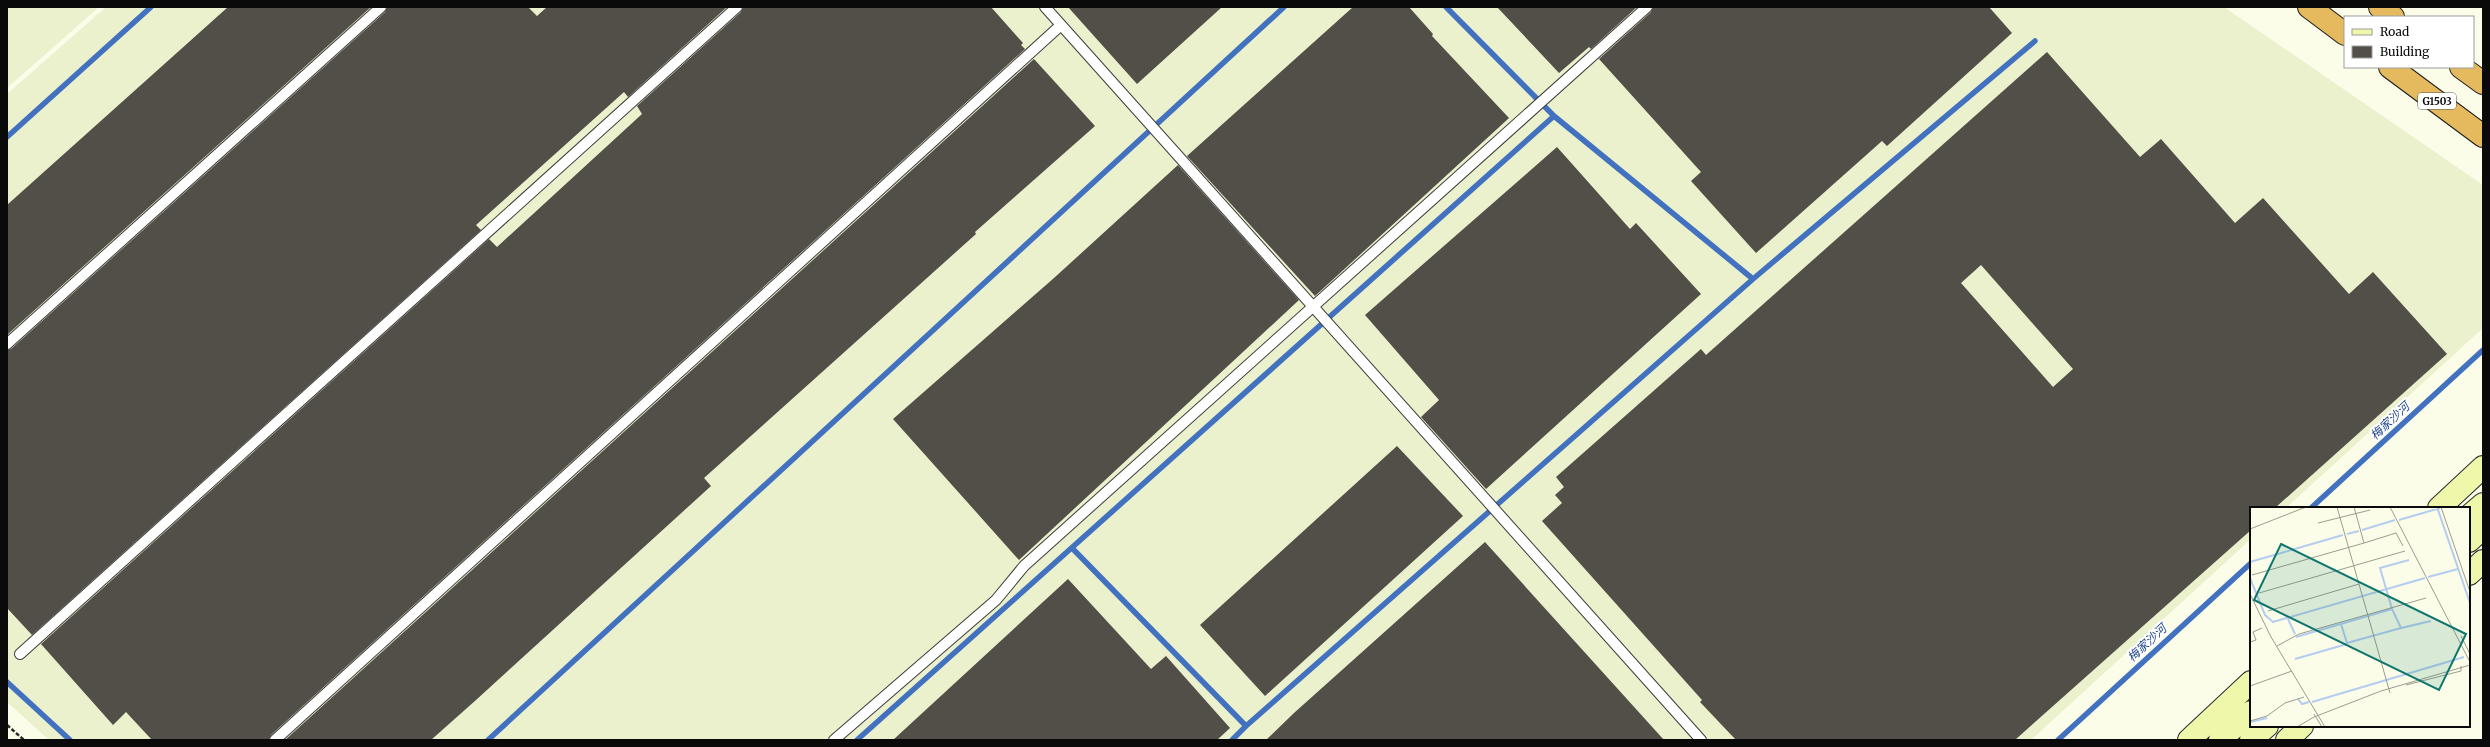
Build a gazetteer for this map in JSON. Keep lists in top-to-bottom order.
{
  "streets": {
    "highway": ["G1503"]
  },
  "water": ["梅家沙河"],
  "legend": ["Road", "Building"]
}
